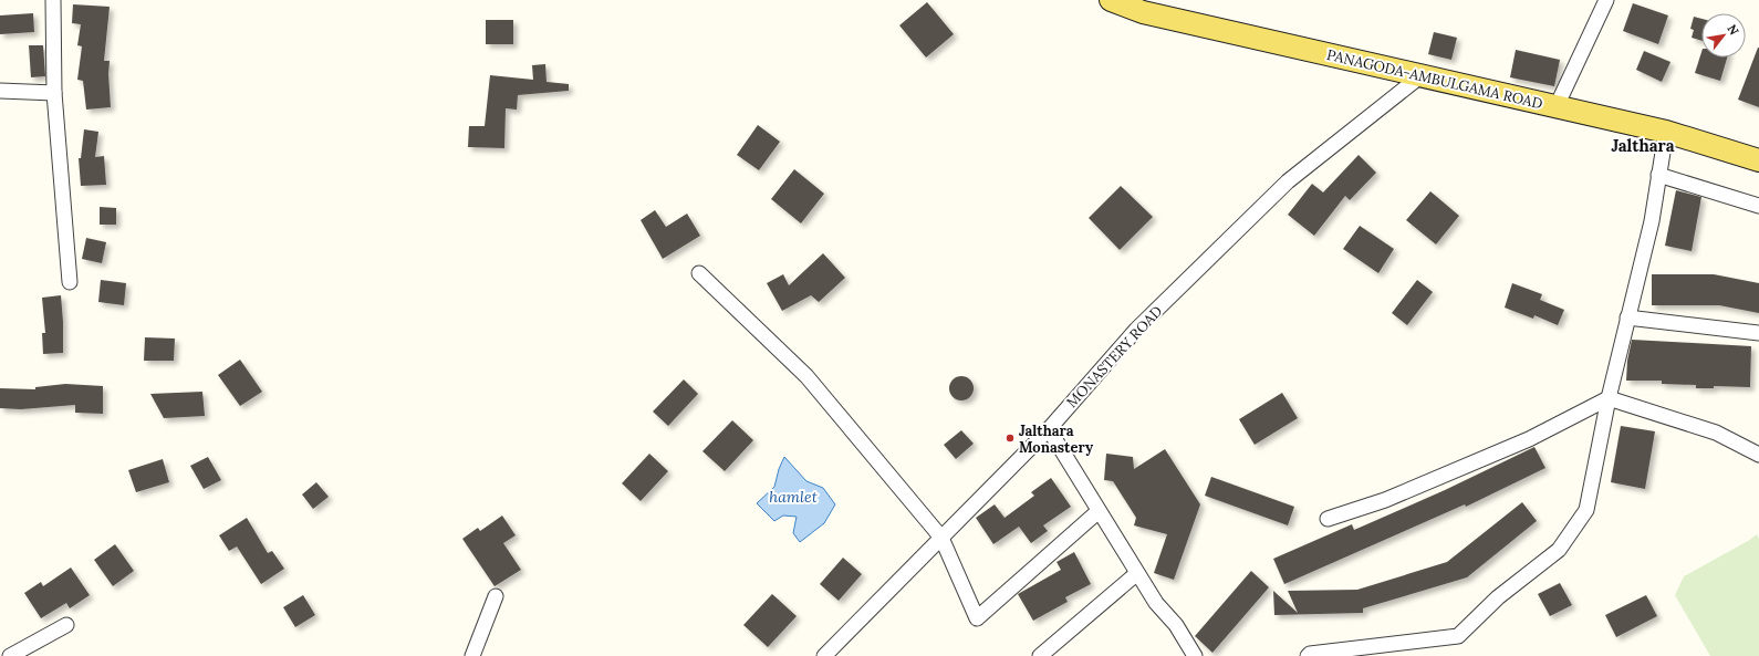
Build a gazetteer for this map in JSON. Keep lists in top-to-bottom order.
{
  "streets": {
    "main road": ["PANAGODA-AMBULGAMA ROAD"],
    "street": ["MONASTERY ROAD"]
  },
  "crossings": [
    ["PANAGODA-AMBULGAMA ROAD", "MONASTERY ROAD"]
  ],
  "districts": ["Jalthara"],
  "water": ["hamlet"],
  "places": ["Jalthara Monastery"],
  "north": "top right"
}
